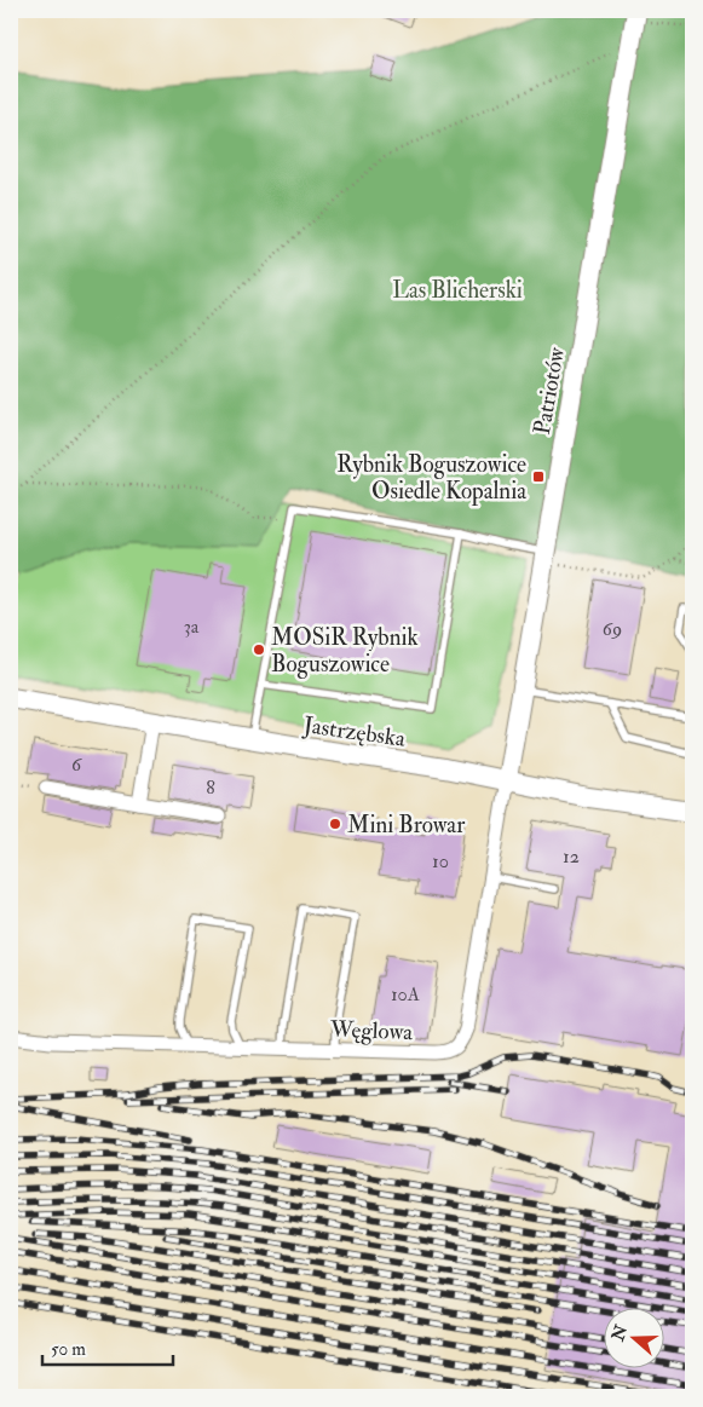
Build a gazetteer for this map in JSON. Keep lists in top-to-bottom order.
{
  "streets": {
    "street": ["Patriotów", "Jastrzębska", "Węglowa"]
  },
  "crossings": [
    ["Patriotów", "Jastrzębska"],
    ["Patriotów", "Węglowa"],
    ["Jastrzębska", "Węglowa"]
  ],
  "parks": ["Las Blicherski"],
  "places": {
    "transit": ["Rybnik Boguszowice Osiedle Kopalnia"],
    "other": ["MOSiR Rybnik Boguszowice", "Mini Browar"]
  },
  "house_numbers": [
    "3a",
    "69",
    "6",
    "8",
    "12",
    "10",
    "10A"
  ],
  "scale_bar": "50 m",
  "north": "left"
}
